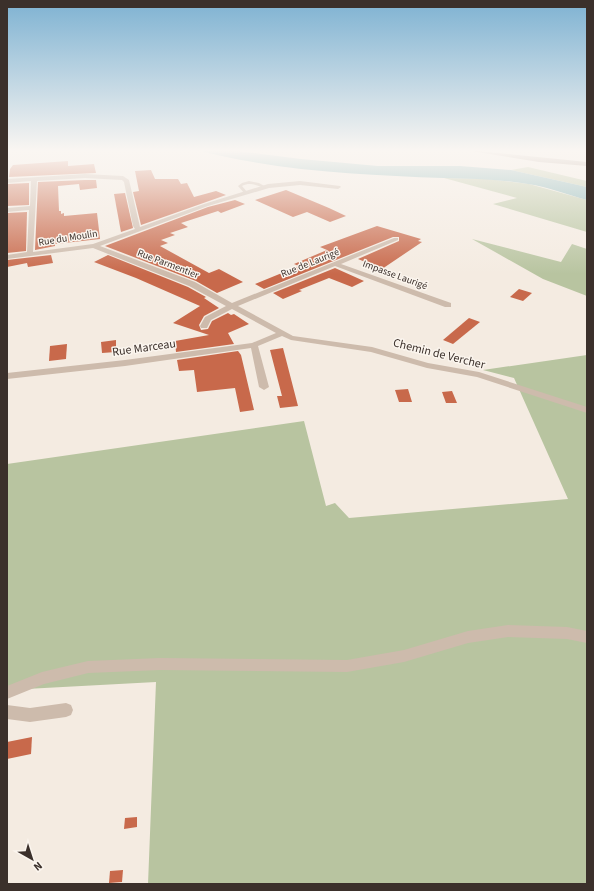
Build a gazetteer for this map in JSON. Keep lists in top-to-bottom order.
{
  "streets": {
    "street": [
      "Rue du Moulin",
      "Rue de Laurigé",
      "Rue Parmentier",
      "Impasse Laurigé",
      "Rue Marceau",
      "Chemin de Vercher"
    ]
  },
  "crossings": [
    ["Rue du Moulin", "Rue Parmentier"],
    ["Rue de Laurigé", "Rue Parmentier"],
    ["Rue de Laurigé", "Impasse Laurigé"],
    ["Rue Parmentier", "Rue Marceau"],
    ["Rue Parmentier", "Chemin de Vercher"],
    ["Rue Marceau", "Chemin de Vercher"]
  ],
  "north": "bottom right"
}
